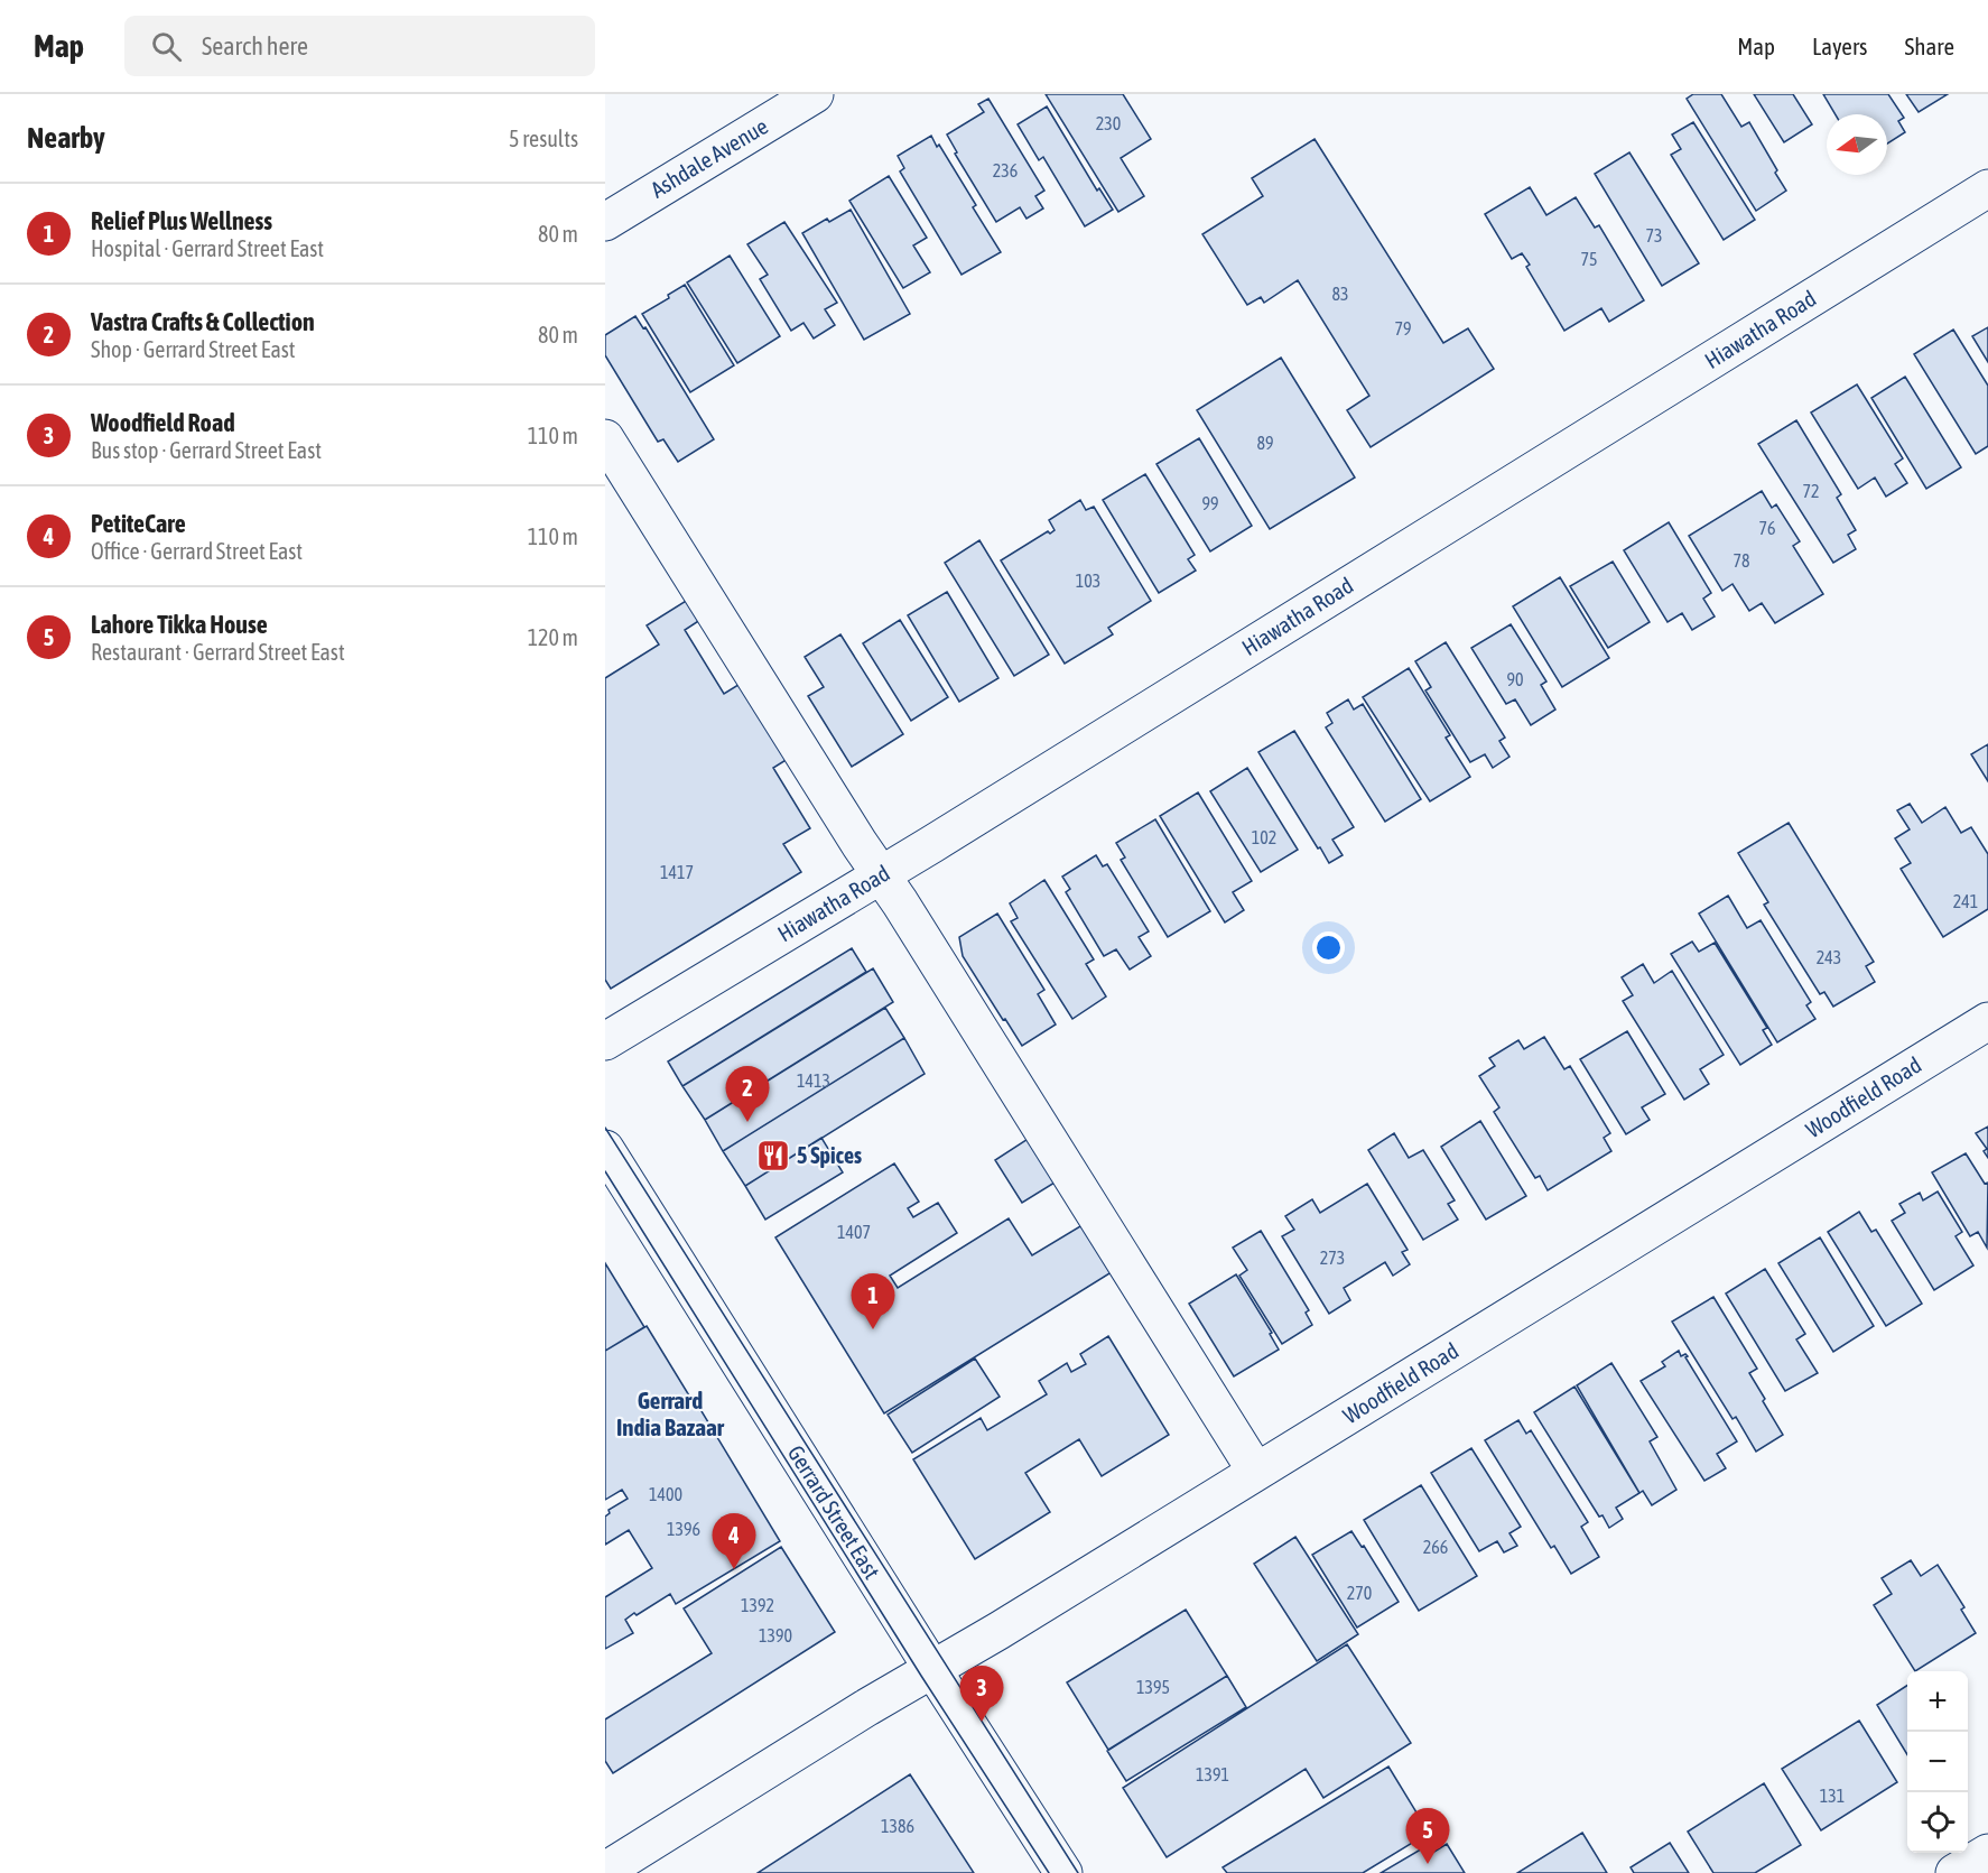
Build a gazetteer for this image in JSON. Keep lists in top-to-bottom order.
{
  "streets": {
    "street": [
      "Ashdale Avenue",
      "Hiawatha Road",
      "Woodfield Road",
      "Gerrard Street East"
    ]
  },
  "crossings": [
    ["Woodfield Road", "Gerrard Street East"]
  ],
  "districts": ["Gerrard India Bazaar"],
  "places": {
    "restaurant": ["5 Spices"]
  },
  "house_numbers": [
    "230",
    "236",
    "73",
    "75",
    "83",
    "79",
    "89",
    "72",
    "99",
    "76",
    "78",
    "103",
    "90",
    "102",
    "1417",
    "241",
    "243",
    "1413",
    "1407",
    "273",
    "1400",
    "1396",
    "266",
    "270",
    "1392",
    "1390",
    "1395",
    "1391",
    "131",
    "1386"
  ],
  "north": "left",
  "page": {
    "header": "Map",
    "search": "Search here",
    "nav": ["Map", "Layers", "Share"],
    "heading": ["Nearby", "5 results"],
    "list": [
      {
        "mark": "1",
        "name": "Relief Plus Wellness",
        "note": "Hospital · Gerrard Street East",
        "value": "80 m"
      },
      {
        "mark": "2",
        "name": "Vastra Crafts & Collection",
        "note": "Shop · Gerrard Street East",
        "value": "80 m"
      },
      {
        "mark": "3",
        "name": "Woodfield Road",
        "note": "Bus stop · Gerrard Street East",
        "value": "110 m"
      },
      {
        "mark": "4",
        "name": "PetiteCare",
        "note": "Office · Gerrard Street East",
        "value": "110 m"
      },
      {
        "mark": "5",
        "name": "Lahore Tikka House",
        "note": "Restaurant · Gerrard Street East",
        "value": "120 m"
      }
    ],
    "pins": [
      "2",
      "1",
      "4",
      "3",
      "5"
    ],
    "map_buttons": ["+", "−"]
  }
}
